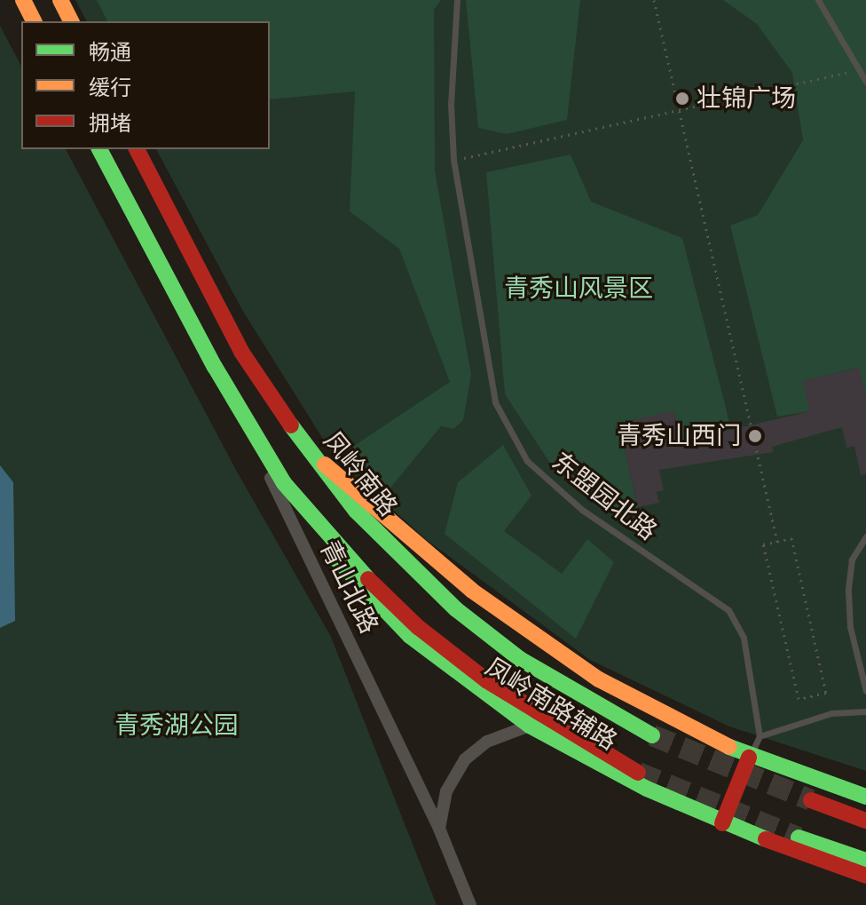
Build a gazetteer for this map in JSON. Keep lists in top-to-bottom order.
{
  "streets": {
    "main road": ["凤岭南路", "凤岭南路辅路"],
    "street": ["青山北路"],
    "lane": ["东盟园北路"]
  },
  "crossings": [
    ["凤岭南路", "青山北路"],
    ["凤岭南路", "凤岭南路辅路"],
    ["青山北路", "凤岭南路辅路"]
  ],
  "parks": ["青秀山风景区", "青秀湖公园"],
  "places": ["壮锦广场", "青秀山西门"],
  "legend": ["畅通", "缓行", "拥堵"]
}
